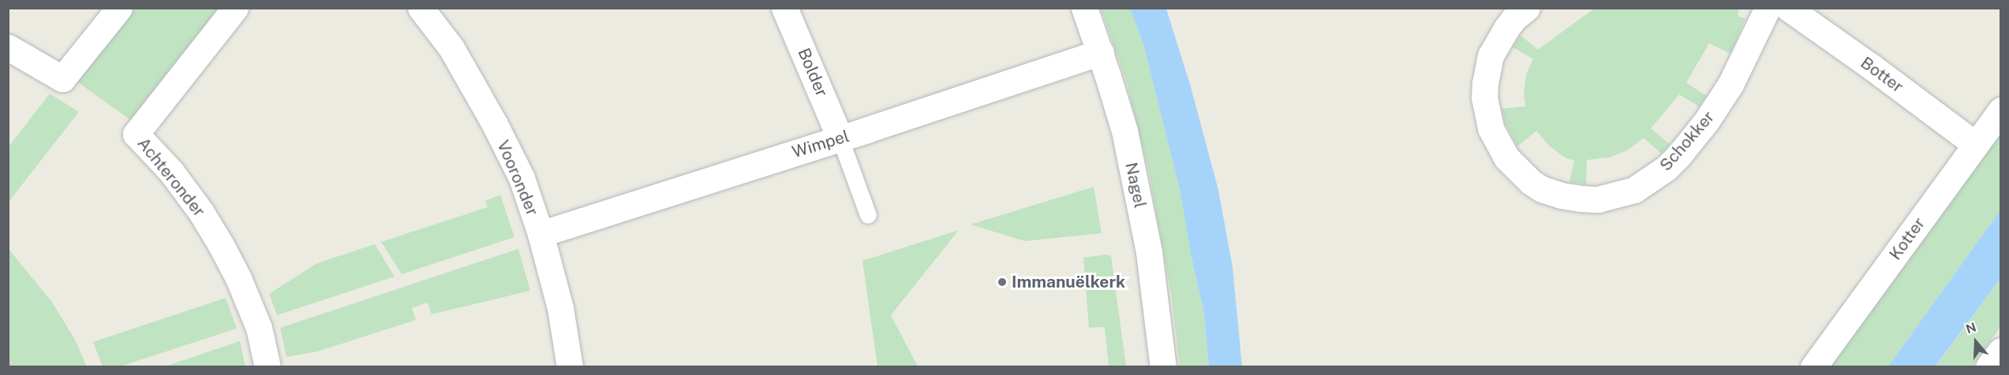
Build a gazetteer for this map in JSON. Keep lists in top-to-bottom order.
{
  "streets": {
    "street": [
      "Bolder",
      "Botter",
      "Schokker",
      "Wimpel",
      "Achteronder",
      "Vooronder",
      "Nagel",
      "Kotter"
    ]
  },
  "crossings": [
    ["Bolder", "Wimpel"],
    ["Botter", "Kotter"],
    ["Wimpel", "Vooronder"],
    ["Wimpel", "Nagel"]
  ],
  "places": ["Immanuëlkerk"],
  "north": "top"
}
